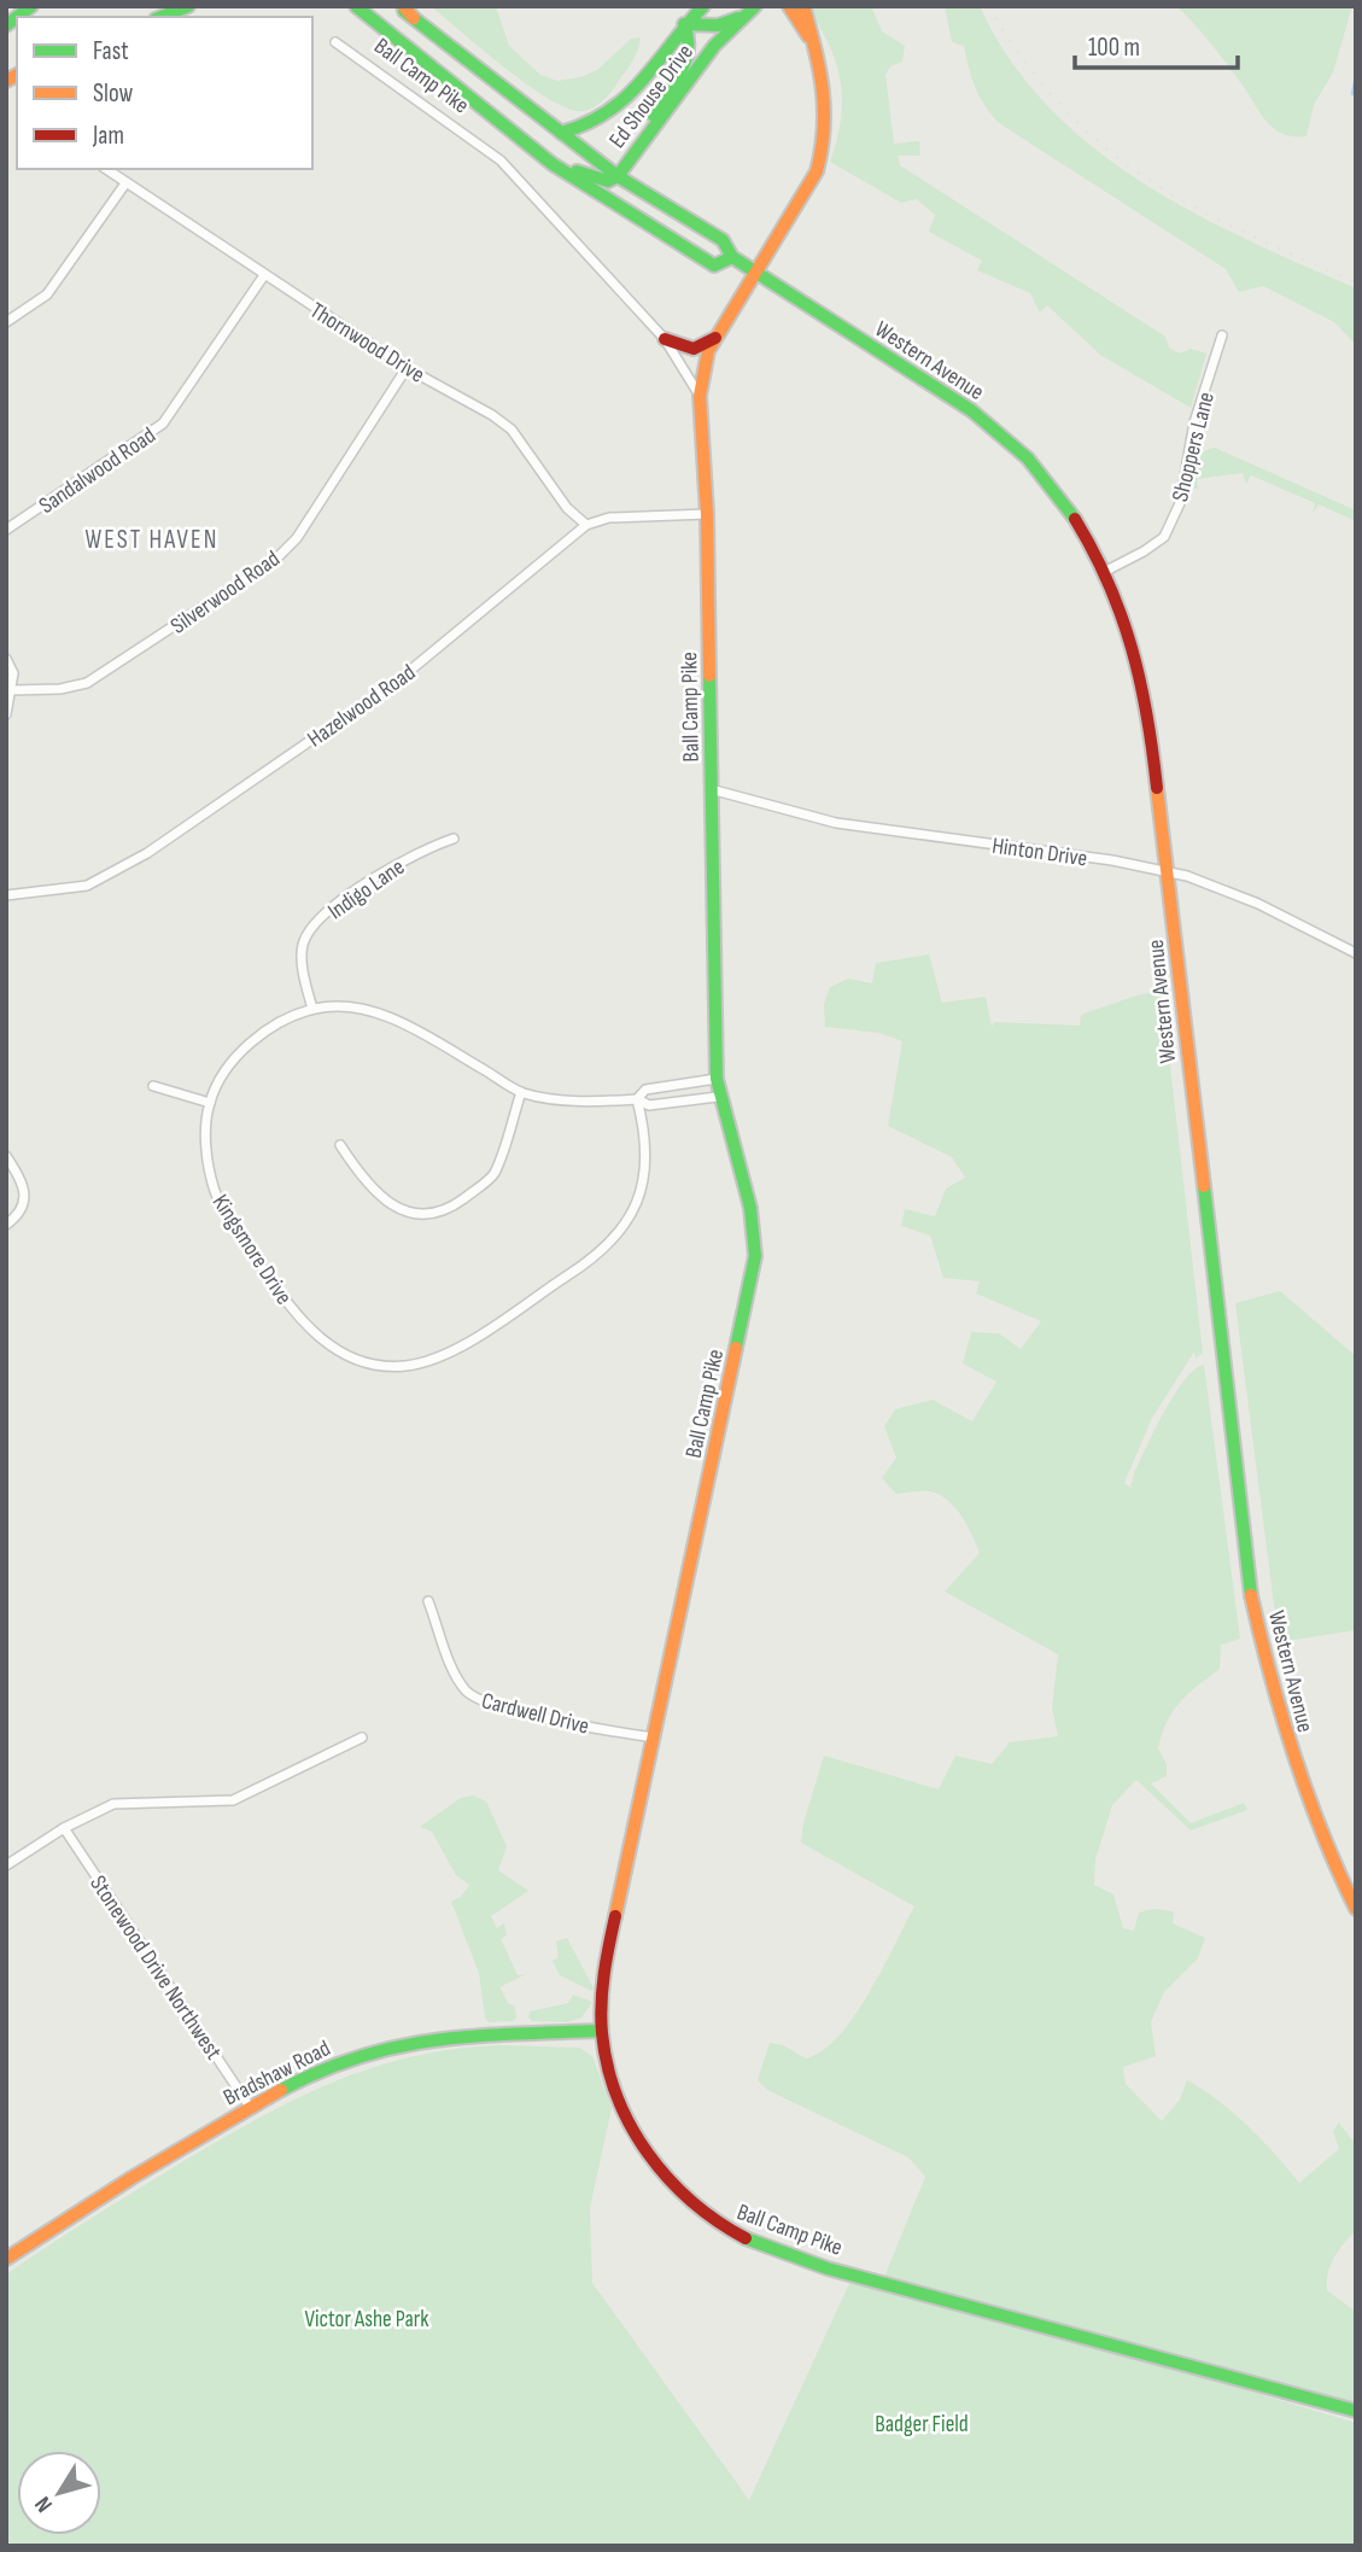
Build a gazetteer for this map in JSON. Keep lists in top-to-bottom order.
{
  "streets": {
    "main road": [
      "Ball Camp Pike",
      "Ed Shouse Drive",
      "Western Avenue",
      "Bradshaw Road"
    ],
    "street": [
      "Thornwood Drive",
      "Shoppers Lane",
      "Sandalwood Road",
      "Silverwood Road",
      "Hazelwood Road",
      "Hinton Drive",
      "Indigo Lane",
      "Kingsmore Drive",
      "Cardwell Drive",
      "Stonewood Drive Northwest"
    ]
  },
  "crossings": [
    ["Ball Camp Pike", "Hazelwood Road"],
    ["Ball Camp Pike", "Hinton Drive"],
    ["Ball Camp Pike", "Kingsmore Drive"],
    ["Ball Camp Pike", "Cardwell Drive"],
    ["Ball Camp Pike", "Bradshaw Road"],
    ["Ed Shouse Drive", "Western Avenue"],
    ["Thornwood Drive", "Sandalwood Road"],
    ["Thornwood Drive", "Silverwood Road"],
    ["Thornwood Drive", "Hazelwood Road"],
    ["Western Avenue", "Shoppers Lane"],
    ["Western Avenue", "Hinton Drive"],
    ["Indigo Lane", "Kingsmore Drive"],
    ["Stonewood Drive Northwest", "Bradshaw Road"]
  ],
  "districts": ["WEST HAVEN"],
  "parks": ["Victor Ashe Park", "Badger Field"],
  "legend": ["Fast", "Slow", "Jam"],
  "scale_bar": "100 m",
  "north": "bottom left"
}
